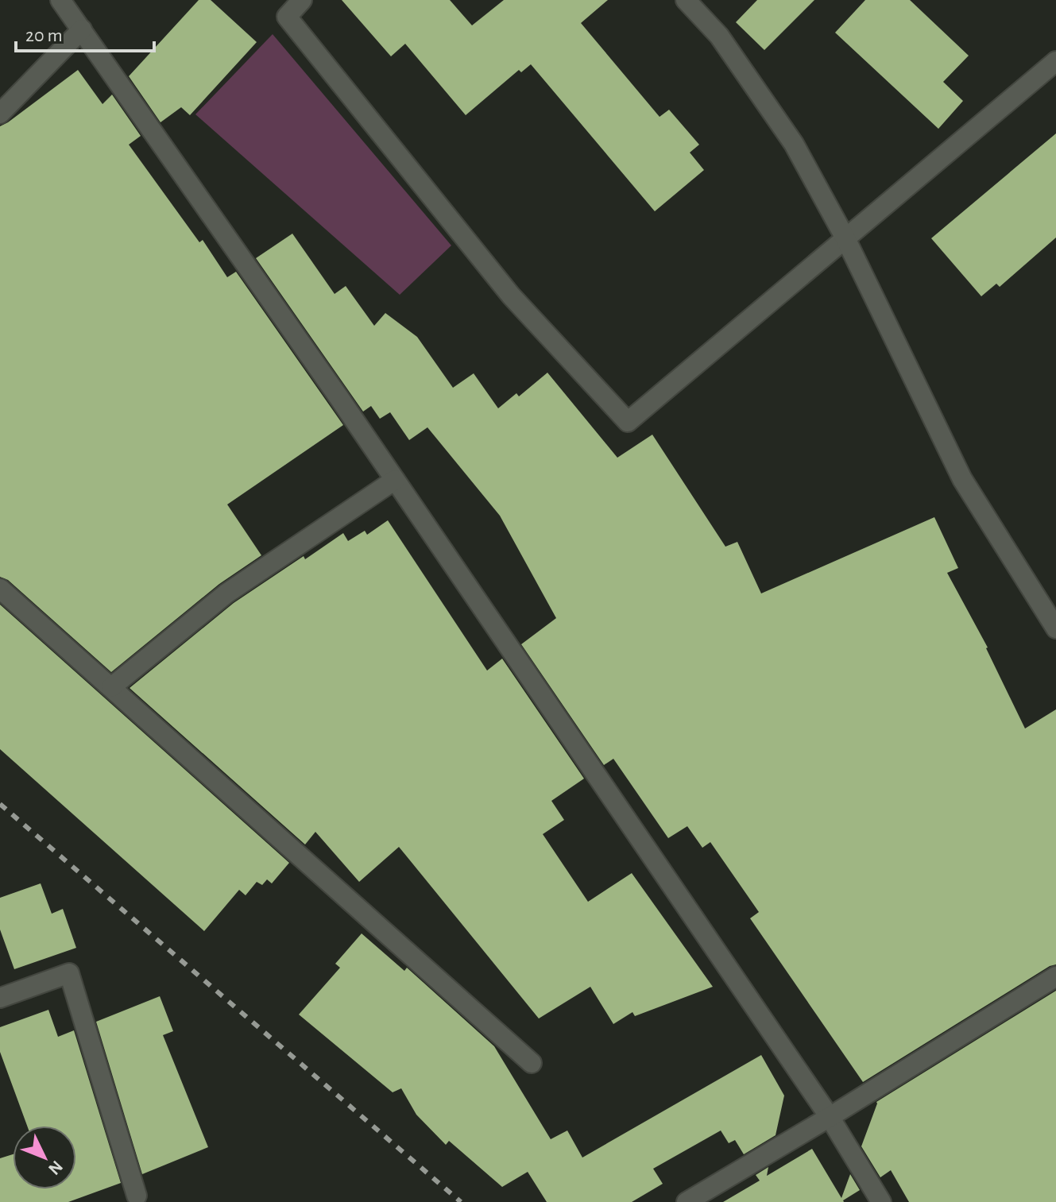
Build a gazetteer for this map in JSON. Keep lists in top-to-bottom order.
{
  "scale_bar": "20 m",
  "north": "bottom right"
}
